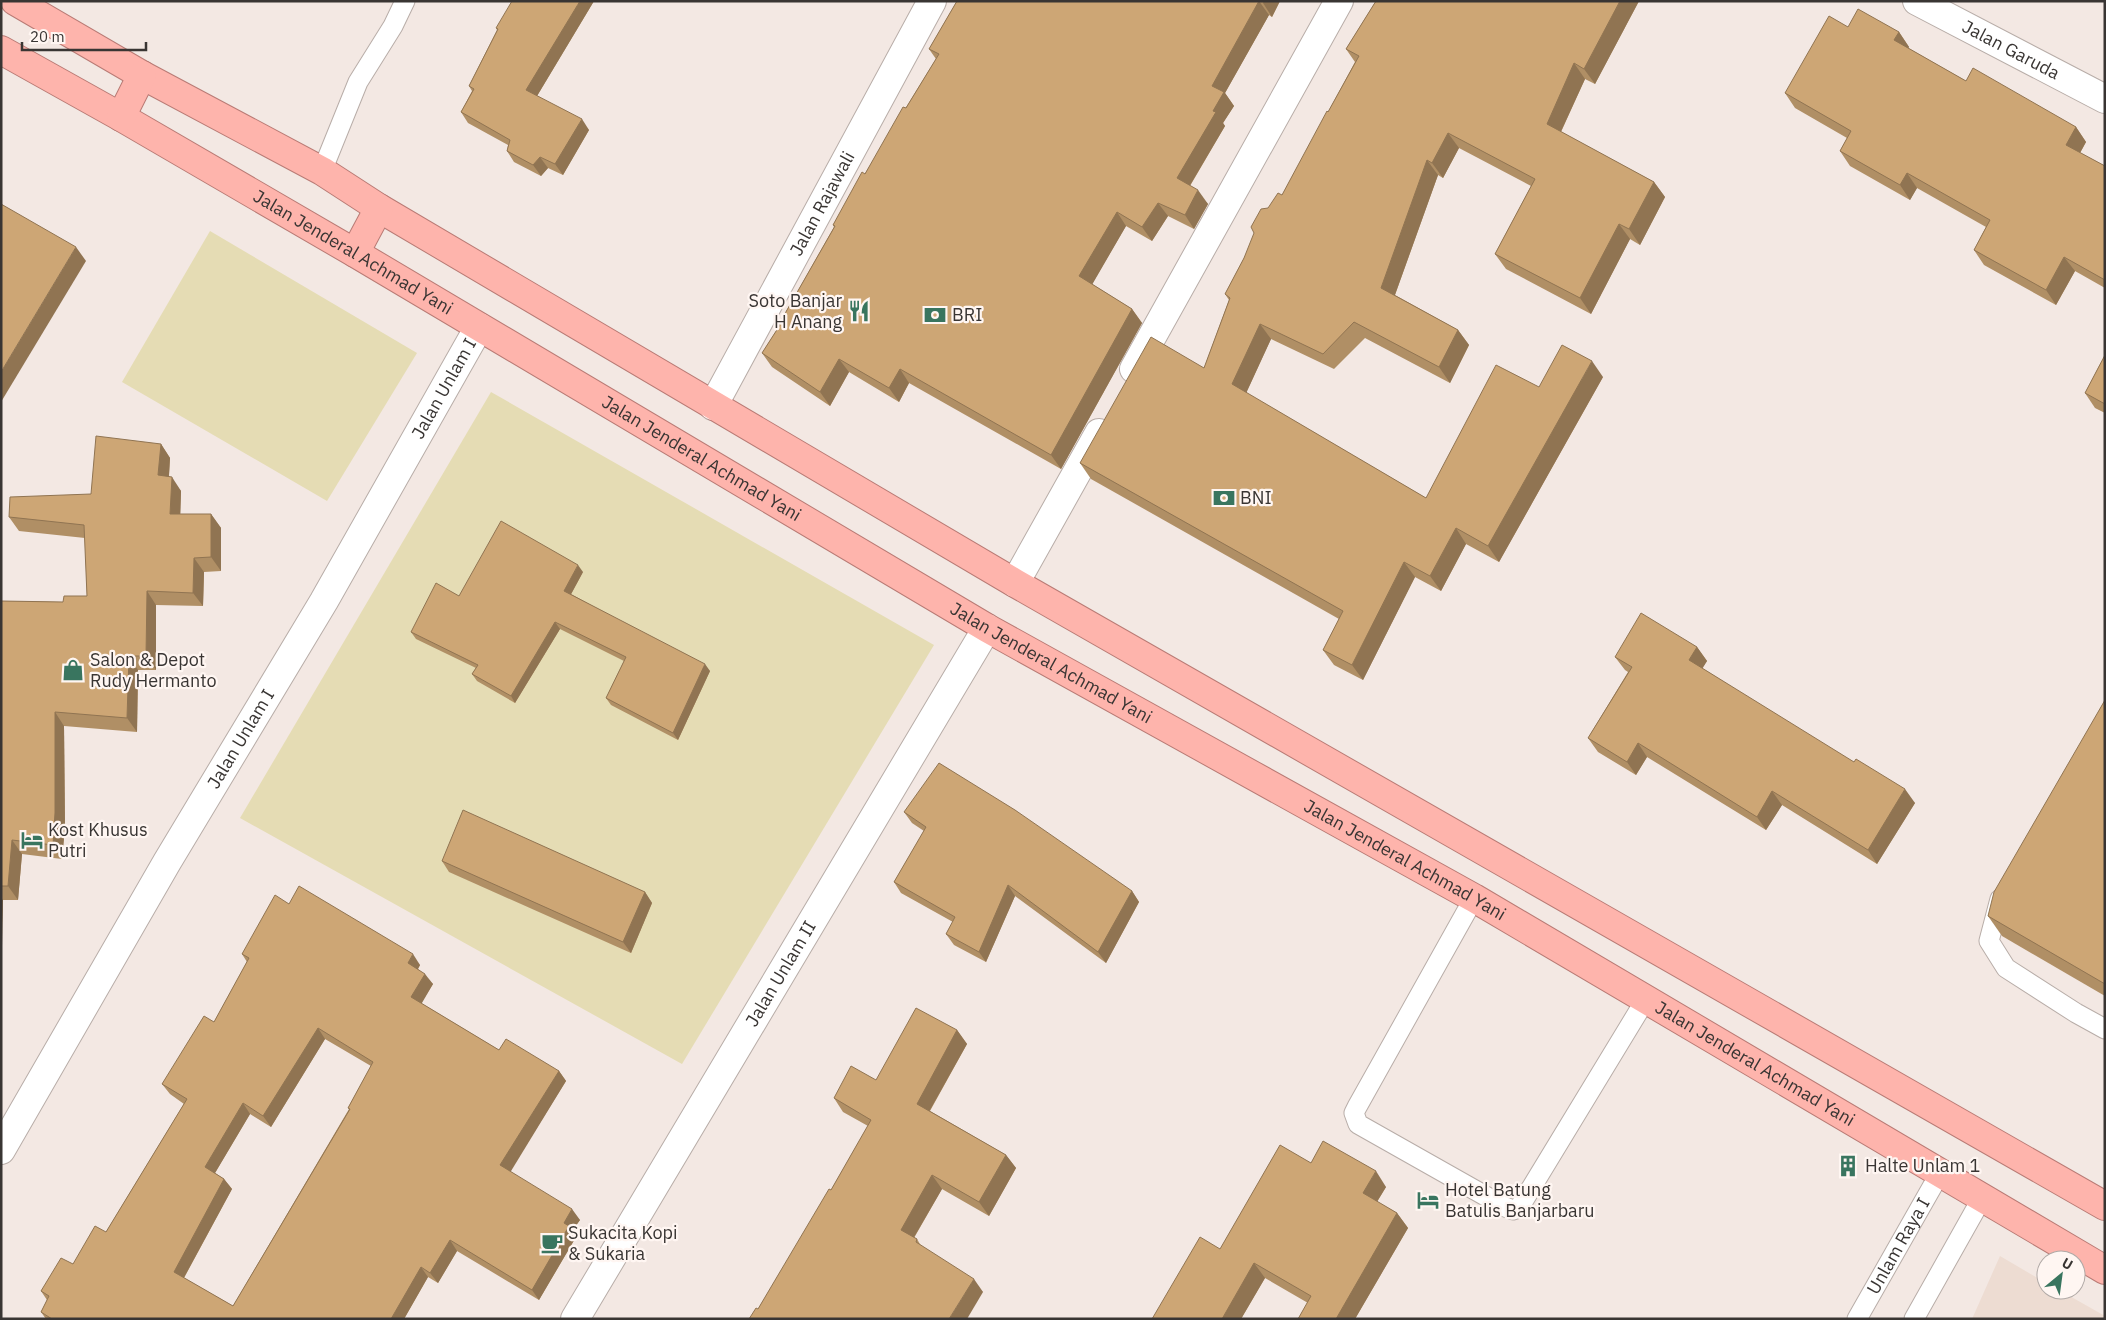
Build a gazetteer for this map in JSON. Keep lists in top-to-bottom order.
{
  "streets": {
    "highway": ["Jalan Jenderal Achmad Yani"],
    "street": [
      "Jalan Garuda",
      "Jalan Rajawali",
      "Jalan Unlam I",
      "Jalan Unlam II"
    ],
    "lane": ["Unlam Raya I"]
  },
  "crossings": [
    ["Jalan Jenderal Achmad Yani", "Jalan Unlam I"],
    ["Jalan Jenderal Achmad Yani", "Jalan Unlam II"],
    ["Jalan Jenderal Achmad Yani", "Unlam Raya I"]
  ],
  "places": {
    "restaurant": ["Soto Banjar H Anang"],
    "bank": ["BRI", "BNI"],
    "shop": ["Salon & Depot Rudy Hermanto"],
    "hotel": ["Kost Khusus Putri", "Hotel Batung Batulis Banjarbaru"],
    "building": ["Halte Unlam 1"],
    "cafe": ["Sukacita Kopi & Sukaria"]
  },
  "scale_bar": "20 m",
  "north": "top right"
}
